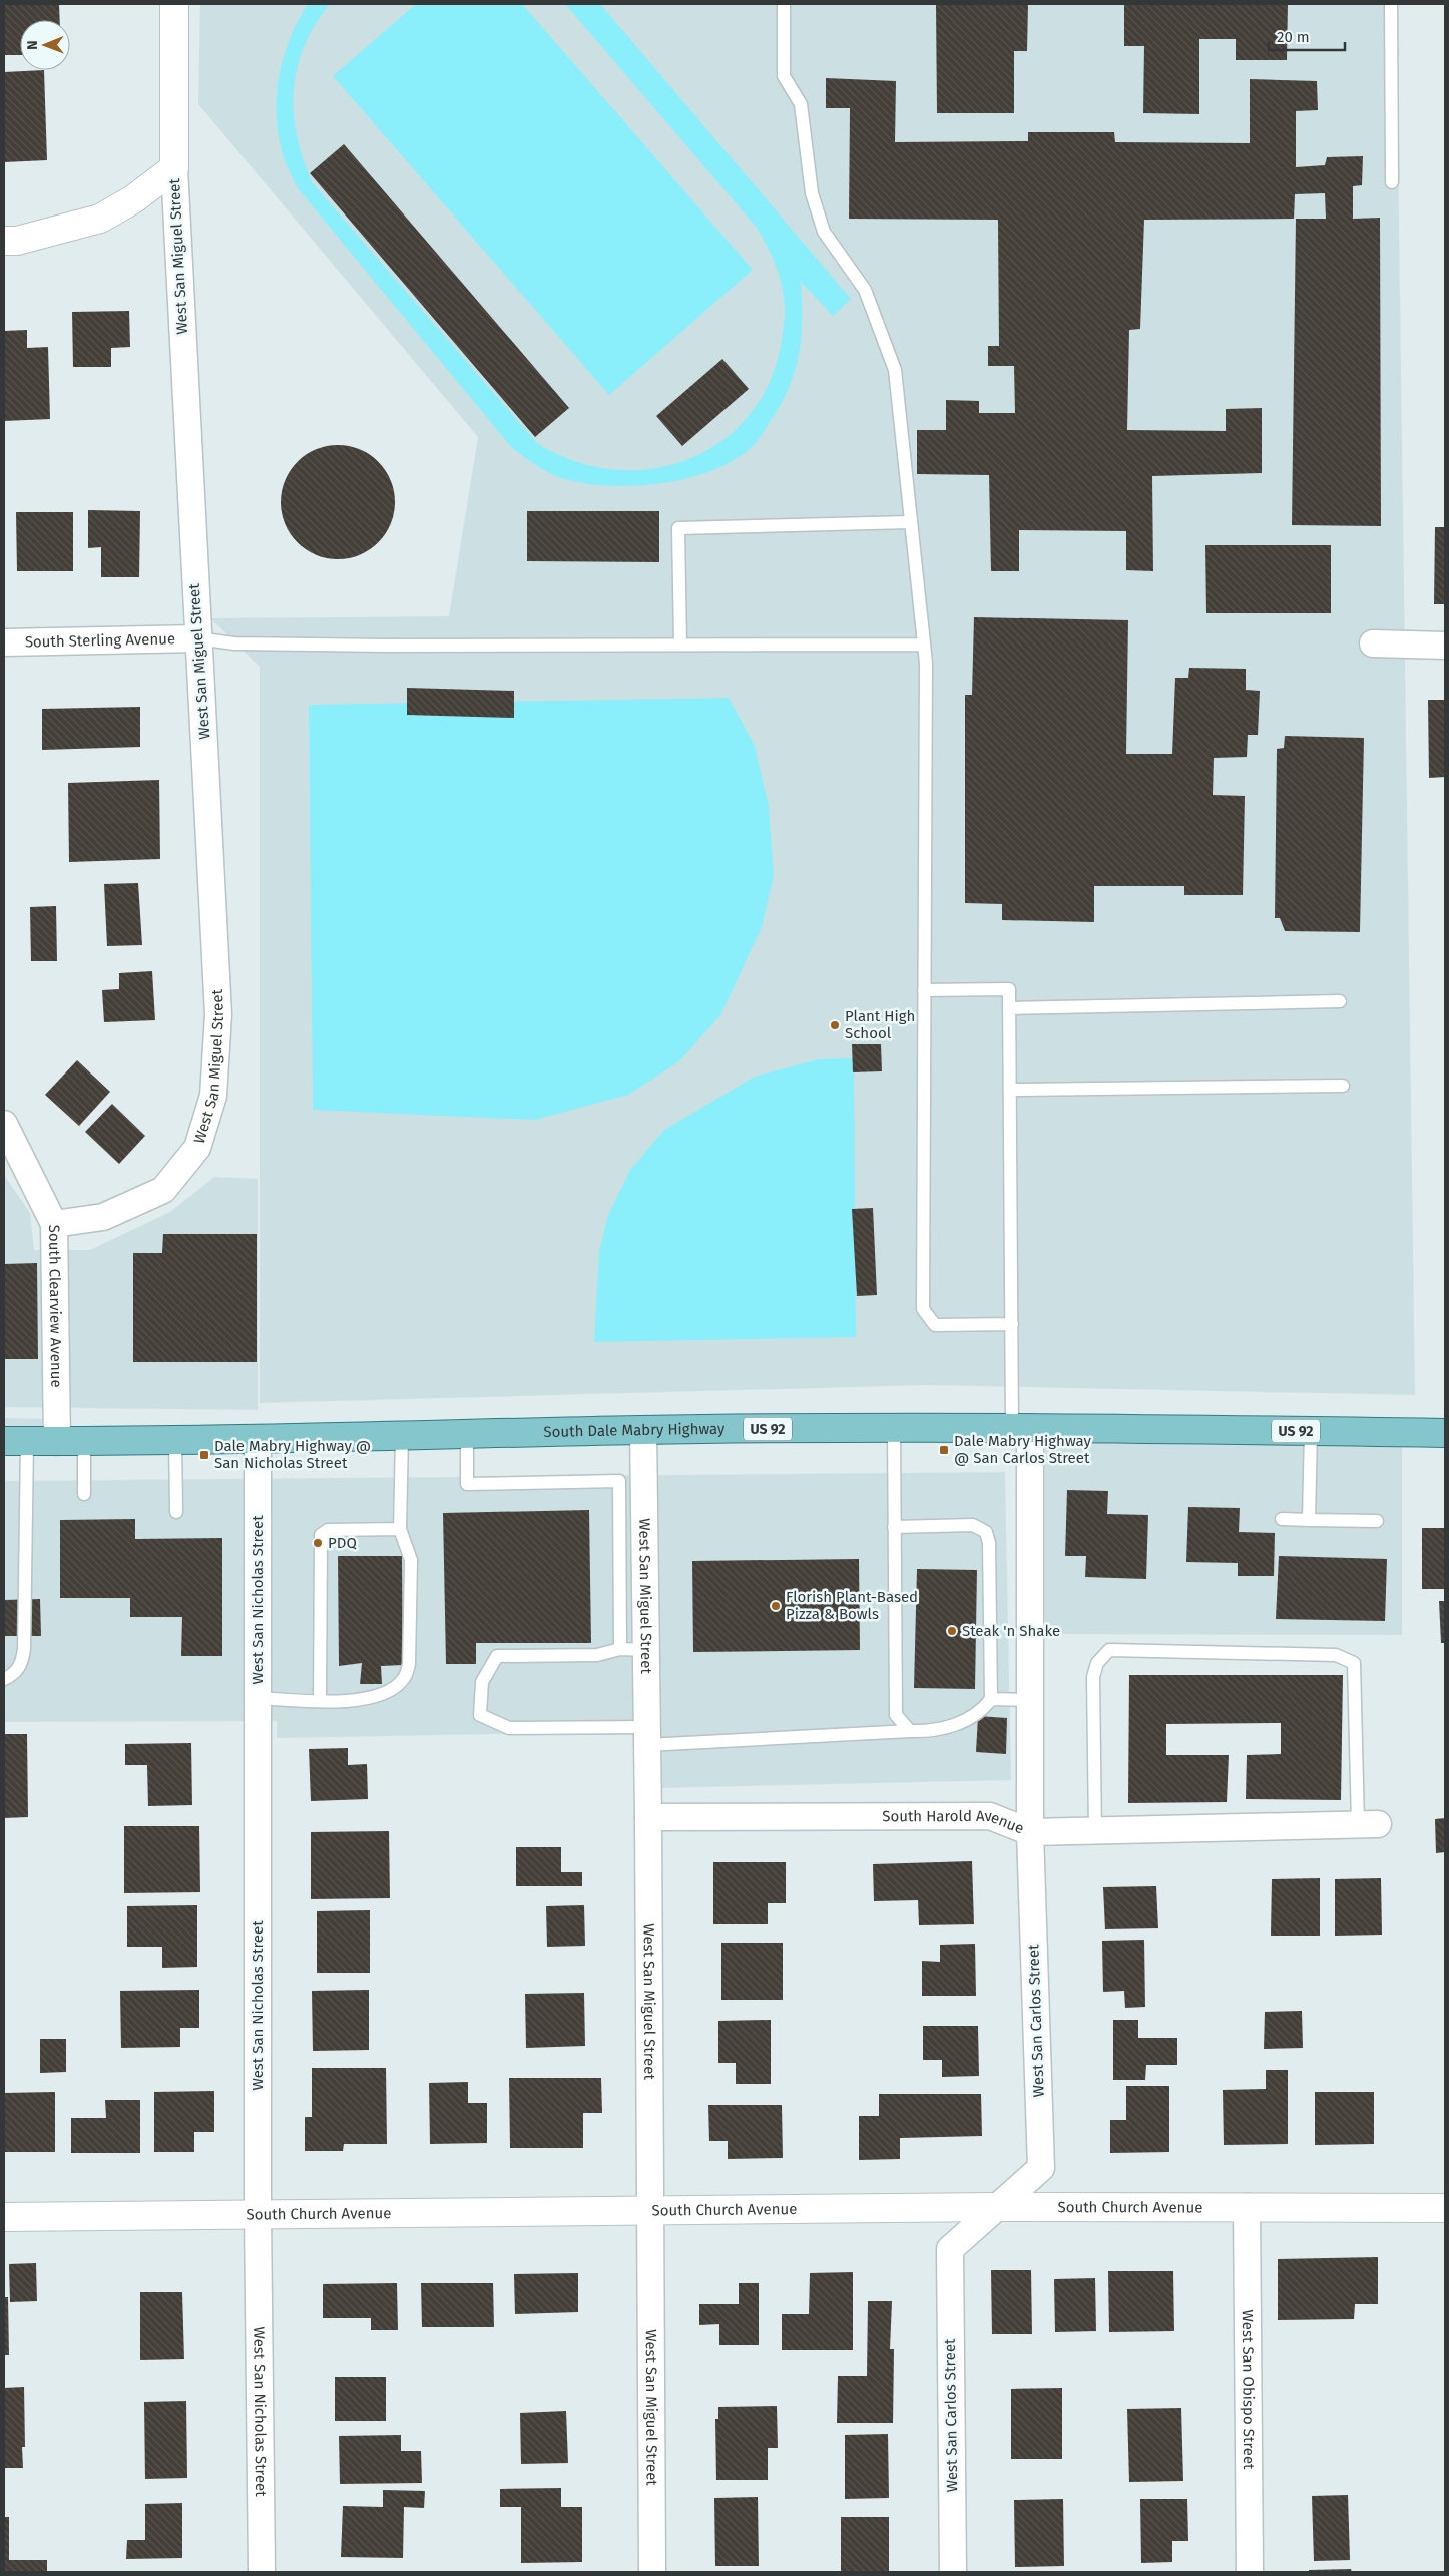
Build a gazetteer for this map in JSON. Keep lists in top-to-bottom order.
{
  "streets": {
    "main road": ["US 92", "South Dale Mabry Highway"],
    "street": [
      "West San Miguel Street",
      "South Sterling Avenue",
      "South Clearview Avenue",
      "West San Nicholas Street",
      "South Harold Avenue",
      "West San Carlos Street",
      "South Church Avenue",
      "West San Obispo Street"
    ]
  },
  "crossings": [
    ["West San Miguel Street", "South Sterling Avenue"],
    ["West San Miguel Street", "South Clearview Avenue"],
    ["West San Miguel Street", "South Dale Mabry Highway"],
    ["West San Miguel Street", "South Harold Avenue"],
    ["West San Miguel Street", "South Church Avenue"],
    ["South Clearview Avenue", "South Dale Mabry Highway"],
    ["South Dale Mabry Highway", "West San Nicholas Street"],
    ["South Dale Mabry Highway", "West San Carlos Street"],
    ["West San Nicholas Street", "South Church Avenue"],
    ["South Harold Avenue", "West San Carlos Street"],
    ["West San Carlos Street", "South Church Avenue"],
    ["South Church Avenue", "West San Obispo Street"]
  ],
  "places": {
    "other": [
      "Plant High School",
      "PDQ",
      "Florish Plant-Based Pizza & Bowls",
      "Steak 'n Shake"
    ],
    "transit": ["Dale Mabry Highway @ San Carlos Street", "Dale Mabry Highway @ San Nicholas Street"]
  },
  "scale_bar": "20 m",
  "north": "left"
}
